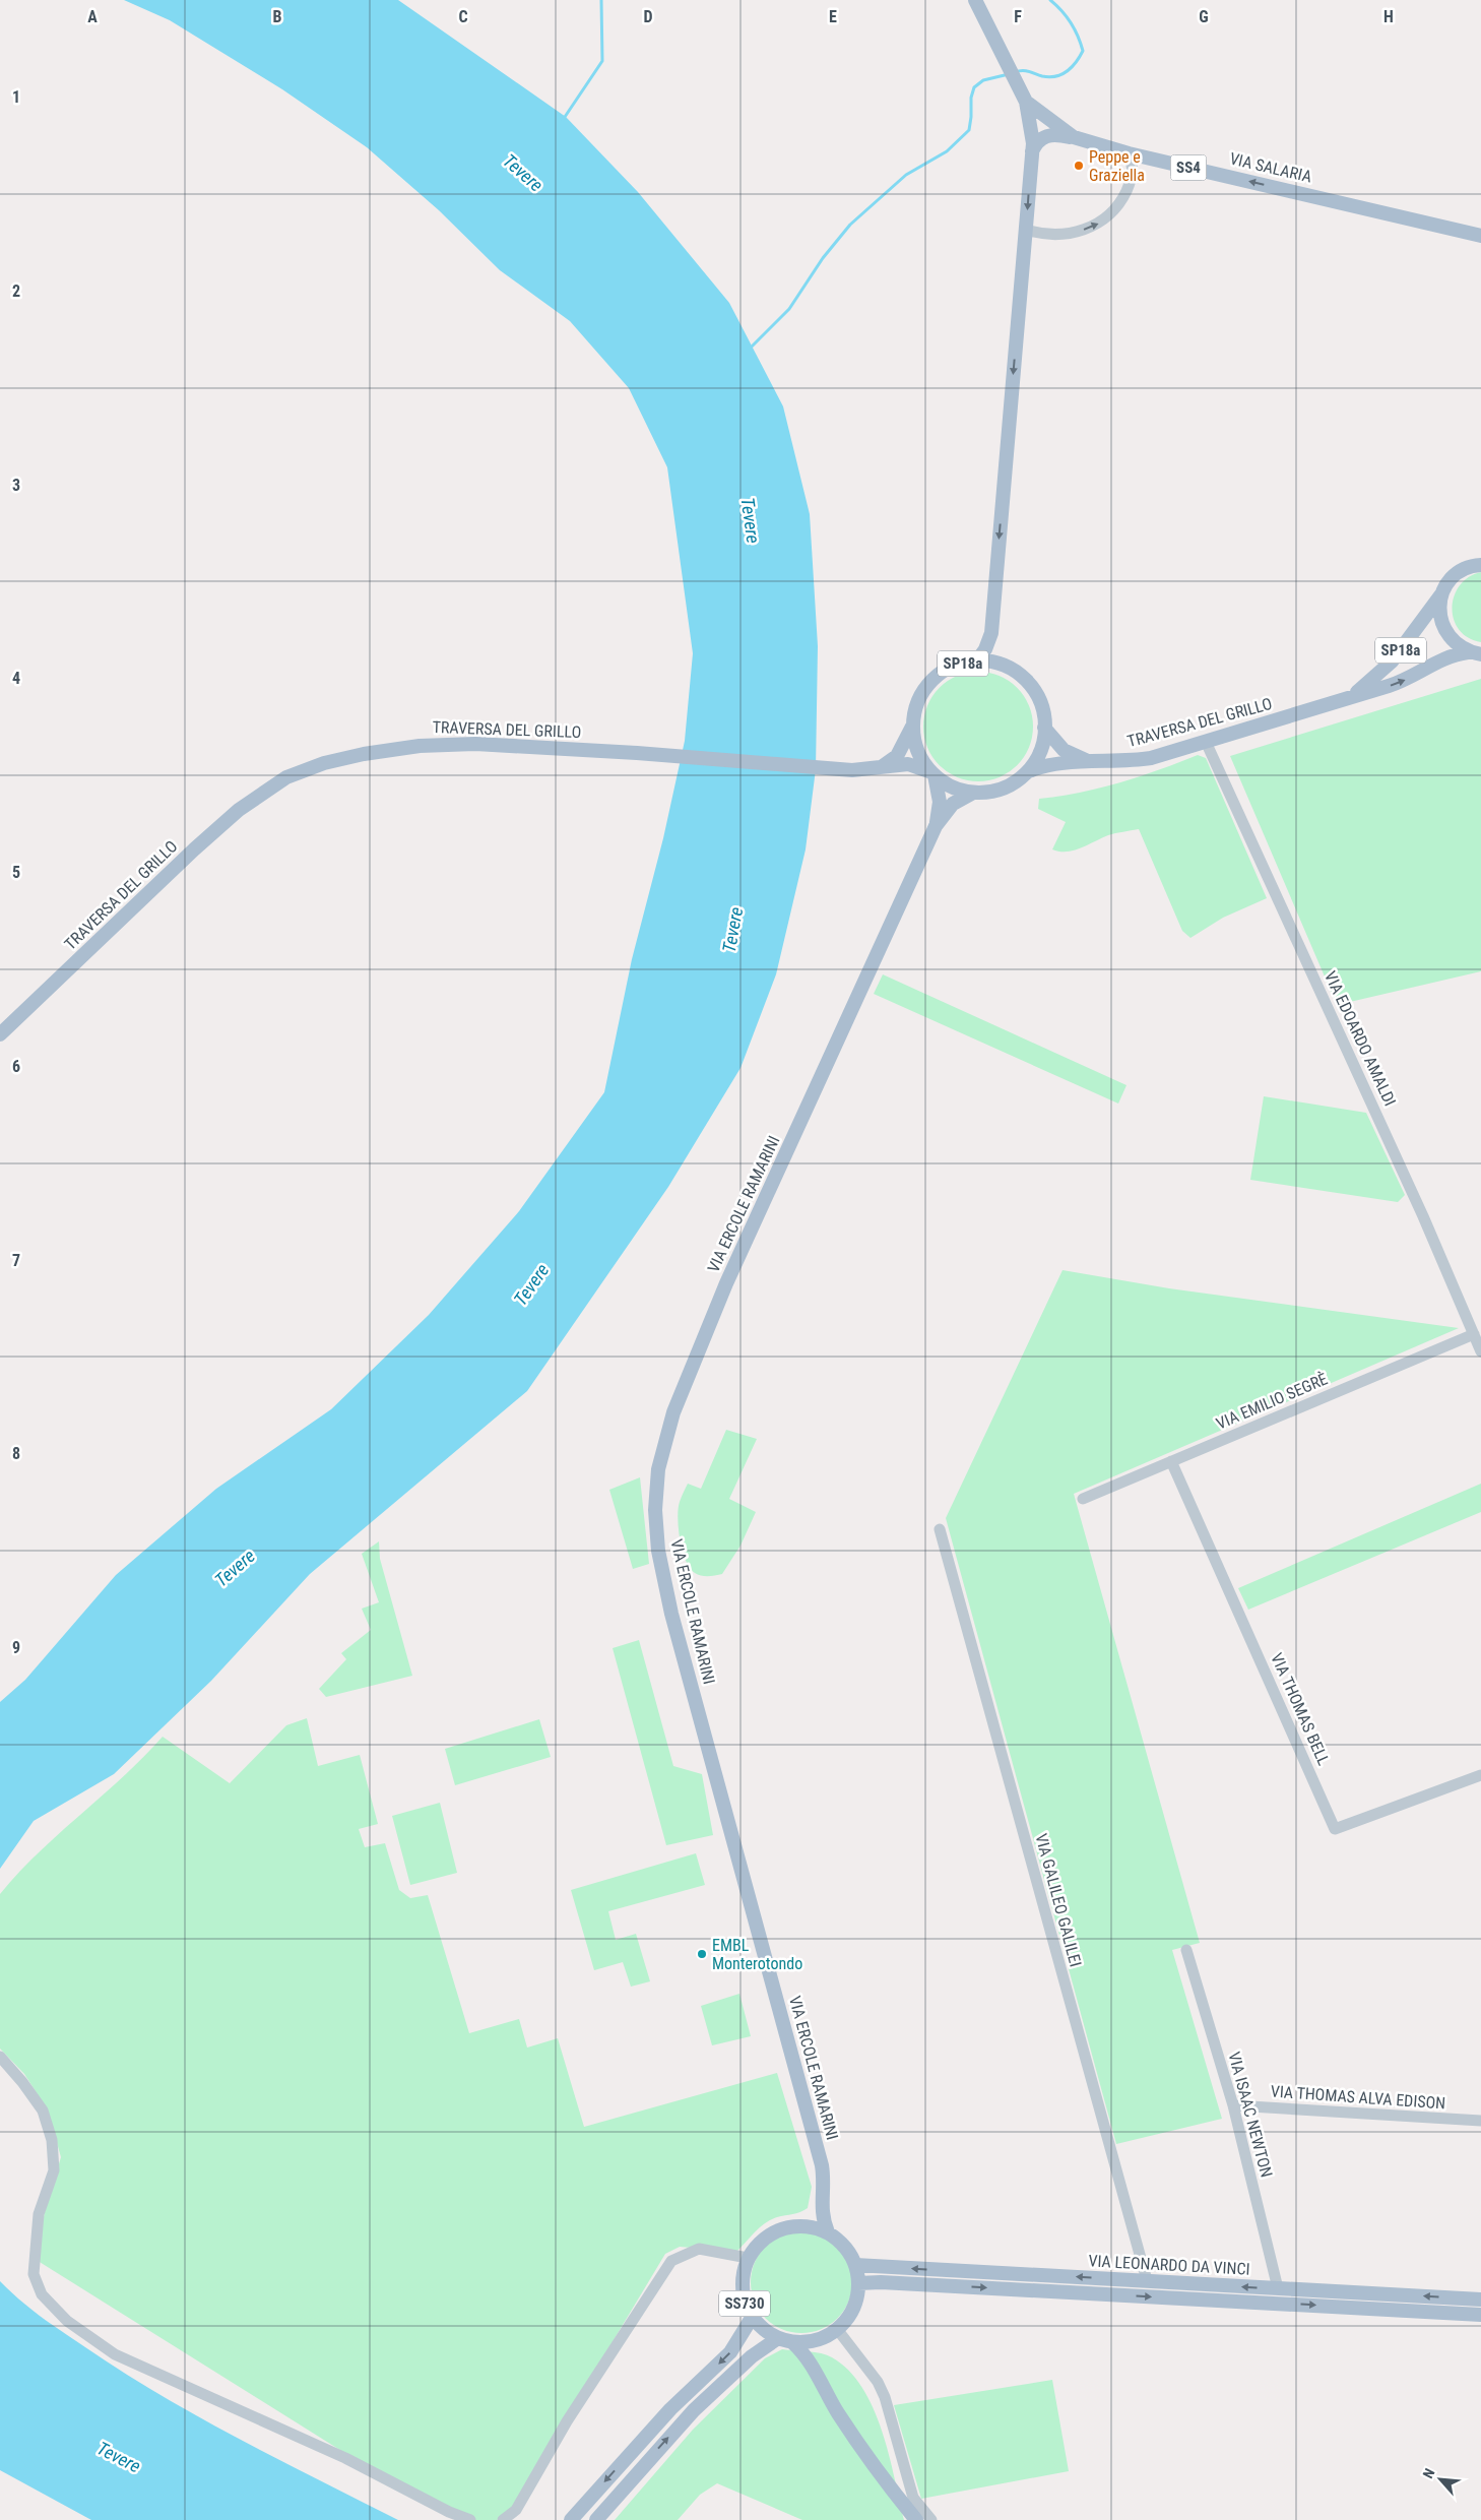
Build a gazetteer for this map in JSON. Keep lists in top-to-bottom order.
{
  "streets": {
    "main road": [
      "SS4",
      "VIA SALARIA",
      "SP18a",
      "TRAVERSA DEL GRILLO",
      "VIA ERCOLE RAMARINI",
      "VIA LEONARDO DA VINCI",
      "SS730"
    ],
    "street": [
      "VIA EDOARDO AMALDI",
      "VIA EMILIO SEGRÈ",
      "VIA THOMAS BELL",
      "VIA GALILEO GALILEI",
      "VIA THOMAS ALVA EDISON",
      "VIA ISAAC NEWTON"
    ]
  },
  "crossings": [
    ["TRAVERSA DEL GRILLO", "VIA EDOARDO AMALDI"],
    ["TRAVERSA DEL GRILLO", "VIA ERCOLE RAMARINI"],
    ["VIA EDOARDO AMALDI", "VIA EMILIO SEGRÈ"],
    ["VIA ERCOLE RAMARINI", "VIA LEONARDO DA VINCI"],
    ["VIA ERCOLE RAMARINI", "SS730"],
    ["VIA EMILIO SEGRÈ", "VIA THOMAS BELL"],
    ["VIA GALILEO GALILEI", "VIA LEONARDO DA VINCI"],
    ["VIA THOMAS ALVA EDISON", "VIA ISAAC NEWTON"],
    ["VIA ISAAC NEWTON", "VIA LEONARDO DA VINCI"],
    ["VIA LEONARDO DA VINCI", "SS730"]
  ],
  "one_way": ["VIA SALARIA"],
  "water": ["Tevere"],
  "places": ["Peppe e Graziella", "EMBL Monterotondo"],
  "north": "top left",
  "grid": {
    "columns": [
      "A",
      "B",
      "C",
      "D",
      "E",
      "F",
      "G",
      "H"
    ],
    "rows": [
      "1",
      "2",
      "3",
      "4",
      "5",
      "6",
      "7",
      "8",
      "9"
    ]
  }
}
